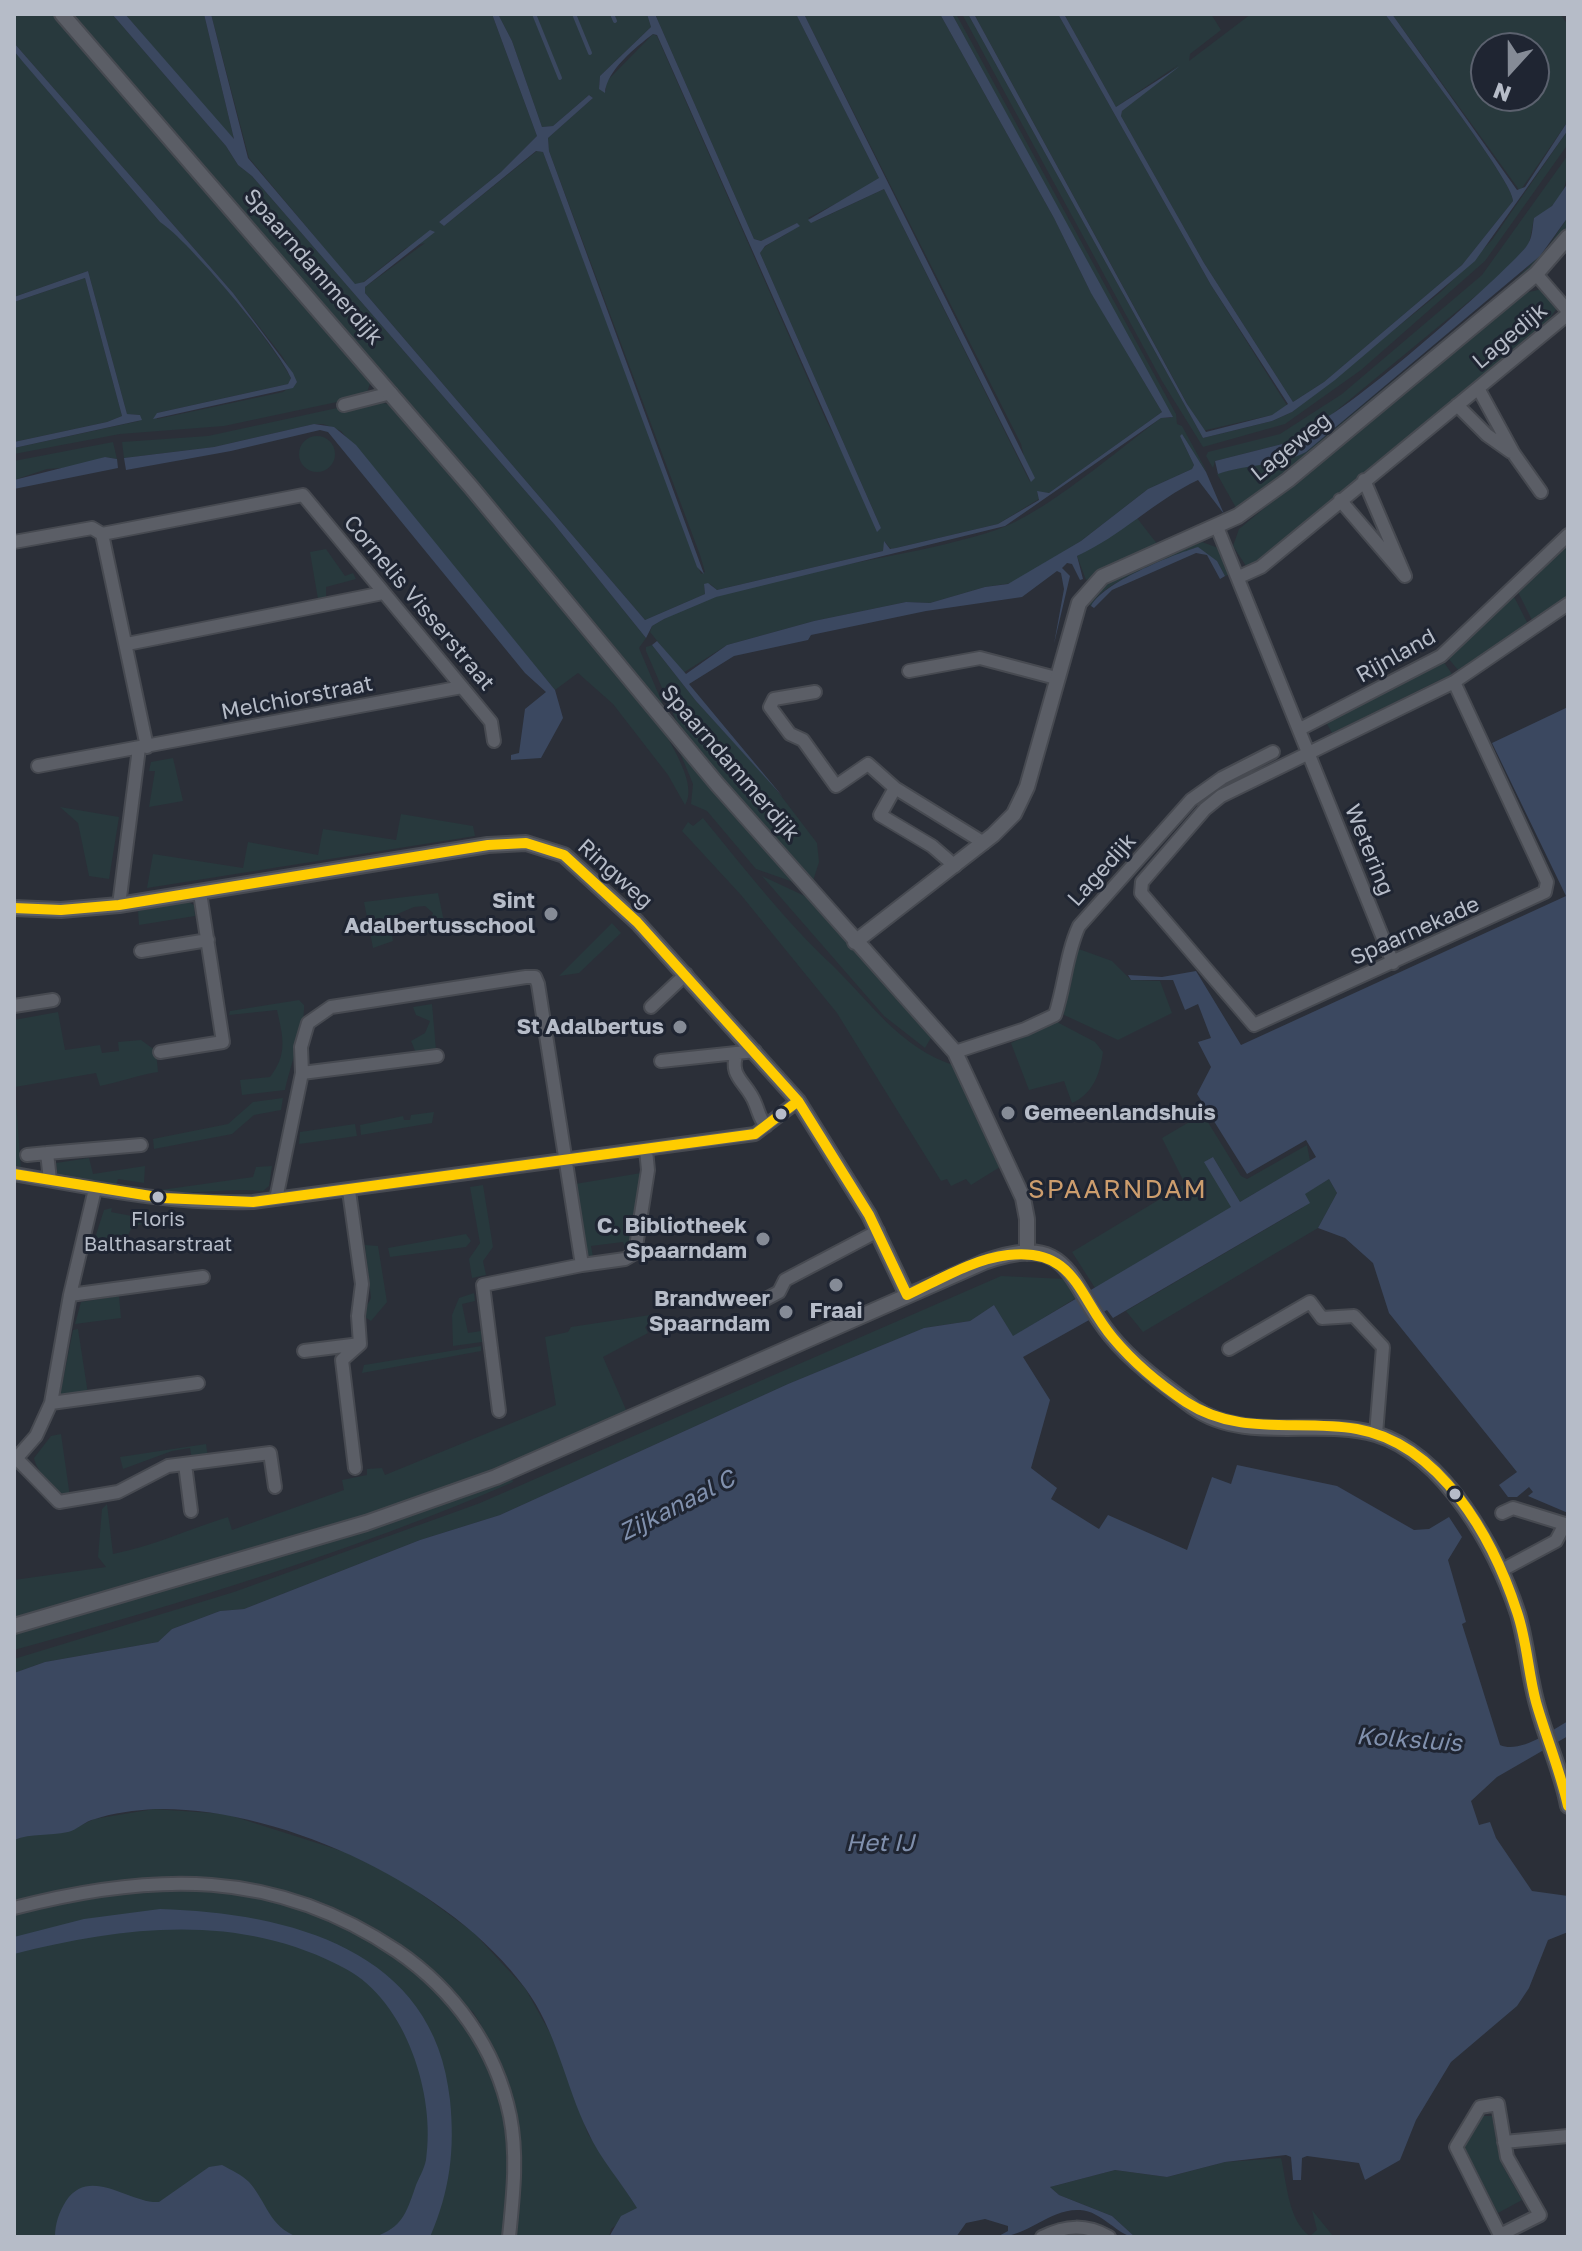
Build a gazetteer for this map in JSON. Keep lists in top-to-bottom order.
{
  "streets": {
    "street": [
      "Spaarndammerdijk",
      "Lagedijk",
      "Lageweg",
      "Cornelis Visserstraat",
      "Rijnland",
      "Melchiorstraat",
      "Wetering",
      "Ringweg",
      "Spaarnekade"
    ]
  },
  "crossings": [
    ["Spaarndammerdijk", "Lagedijk"],
    ["Spaarndammerdijk", "Lageweg"],
    ["Lagedijk", "Rijnland"],
    ["Lagedijk", "Wetering"],
    ["Lagedijk", "Spaarnekade"],
    ["Cornelis Visserstraat", "Melchiorstraat"],
    ["Rijnland", "Wetering"],
    ["Rijnland", "Spaarnekade"],
    ["Wetering", "Spaarnekade"]
  ],
  "districts": ["SPAARNDAM"],
  "water": ["Zijkanaal C", "Kolksluis", "Het IJ"],
  "places": [
    "Sint Adalbertusschool",
    "St Adalbertus",
    "Gemeenlandshuis",
    "Floris Balthasarstraat",
    "C. Bibliotheek Spaarndam",
    "Fraai",
    "Brandweer Spaarndam"
  ],
  "north": "bottom"
}
